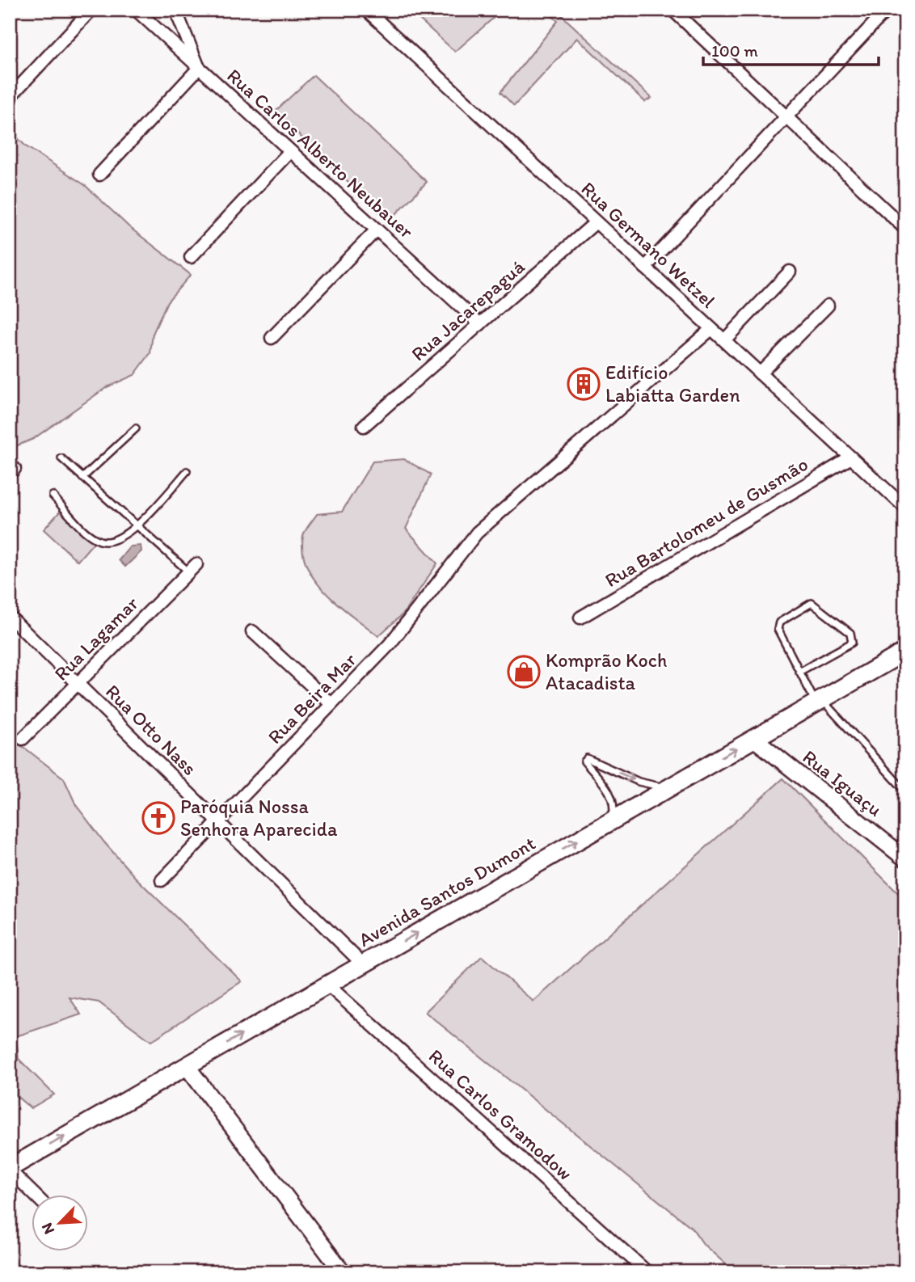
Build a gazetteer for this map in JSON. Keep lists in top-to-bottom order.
{
  "streets": {
    "main road": ["Rua Iguaçu", "Avenida Santos Dumont"],
    "street": [
      "Rua Carlos Alberto Neubauer",
      "Rua Germano Wetzel",
      "Rua Jacarepaguá",
      "Rua Bartolomeu de Gusmão",
      "Rua Lagamar",
      "Rua Beira Mar",
      "Rua Otto Nass",
      "Rua Carlos Gramodow"
    ]
  },
  "crossings": [
    ["Rua Carlos Alberto Neubauer", "Rua Jacarepaguá"],
    ["Rua Germano Wetzel", "Rua Jacarepaguá"],
    ["Rua Germano Wetzel", "Rua Bartolomeu de Gusmão"],
    ["Rua Germano Wetzel", "Rua Beira Mar"],
    ["Rua Lagamar", "Rua Otto Nass"],
    ["Rua Beira Mar", "Rua Otto Nass"],
    ["Rua Otto Nass", "Avenida Santos Dumont"],
    ["Rua Iguaçu", "Avenida Santos Dumont"],
    ["Avenida Santos Dumont", "Rua Carlos Gramodow"]
  ],
  "one_way": ["Avenida Santos Dumont"],
  "places": {
    "building": ["Edifício Labiatta Garden"],
    "shop": ["Komprão Koch Atacadista"],
    "church": ["Paróquia Nossa Senhora Aparecida"]
  },
  "scale_bar": "100 m",
  "north": "bottom left"
}
